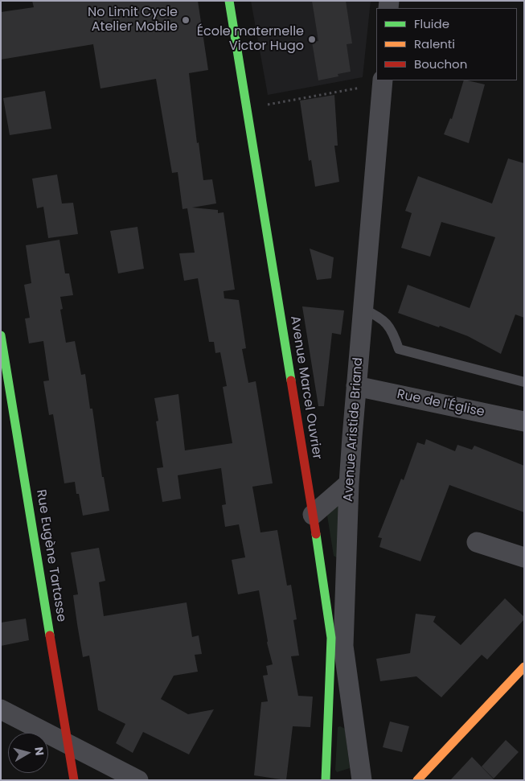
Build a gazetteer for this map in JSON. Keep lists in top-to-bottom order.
{
  "streets": {
    "street": [
      "Avenue Marcel Ouvrier",
      "Rue de l'Église",
      "Avenue Aristide Briand",
      "Rue Eugène Tartasse"
    ]
  },
  "crossings": [
    ["Rue de l'Église", "Avenue Aristide Briand"]
  ],
  "places": ["No Limit Cycle Atelier Mobile", "École maternelle Victor Hugo"],
  "legend": ["Fluide", "Ralenti", "Bouchon"],
  "north": "right"
}
